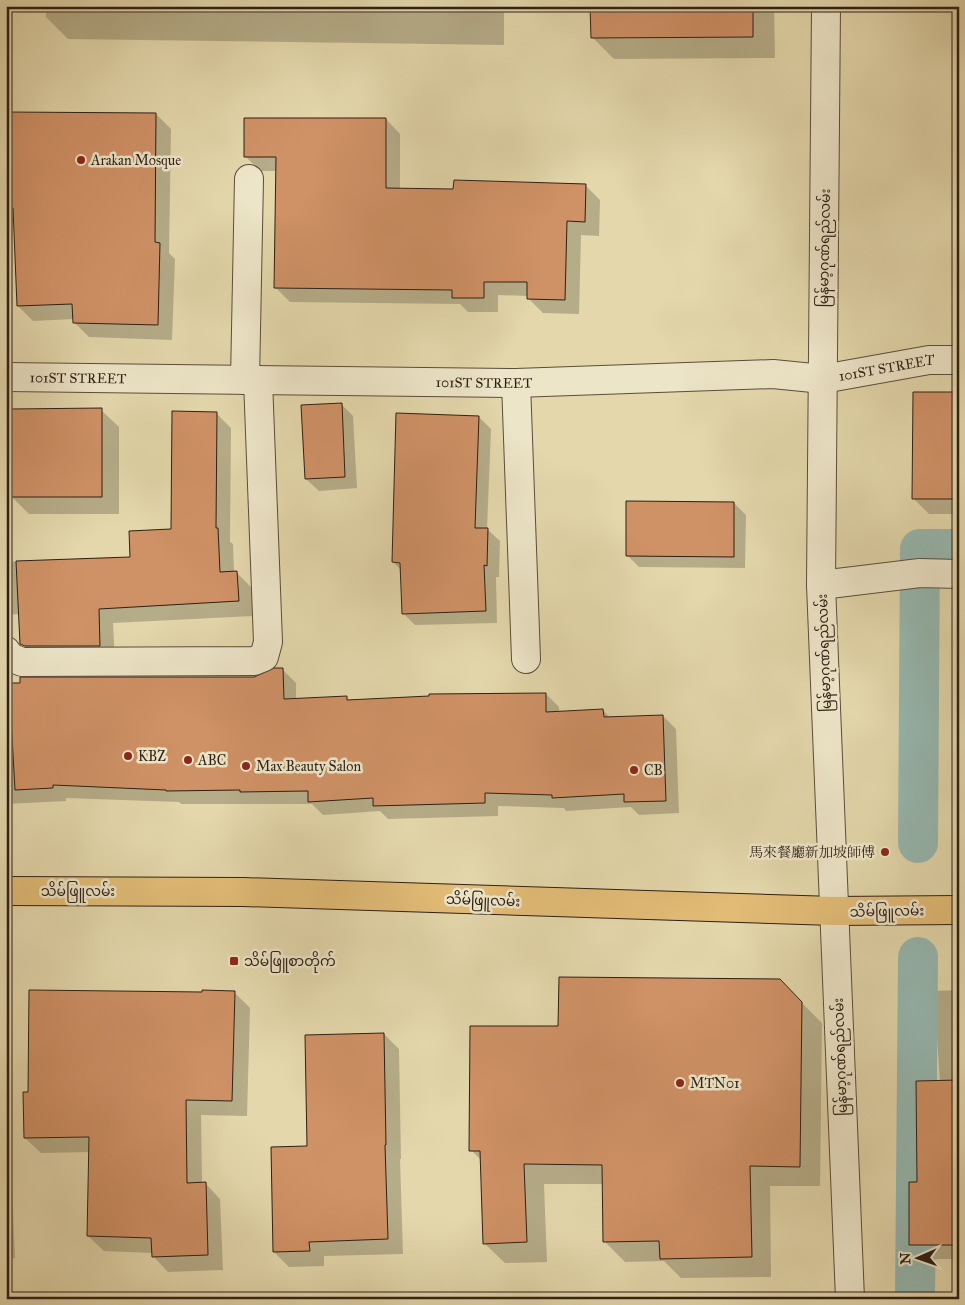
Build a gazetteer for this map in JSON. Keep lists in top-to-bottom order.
{
  "streets": {
    "main road": ["သိမ်ဖြူလမ်း"],
    "street": ["မြန်မာ့ဂုဏ်ရည်လမ်း", "101ST STREET"]
  },
  "crossings": [
    ["မြန်မာ့ဂုဏ်ရည်လမ်း", "101ST STREET"],
    ["မြန်မာ့ဂုဏ်ရည်လမ်း", "သိမ်ဖြူလမ်း"]
  ],
  "places": {
    "other": [
      "Arakan Mosque",
      "KBZ",
      "ABC",
      "Max Beauty Salon",
      "CB",
      "馬來餐廳新加坡師傅",
      "MTN01"
    ],
    "transit": ["သိမ်ဖြူစာတိုက်"]
  },
  "north": "left"
}
